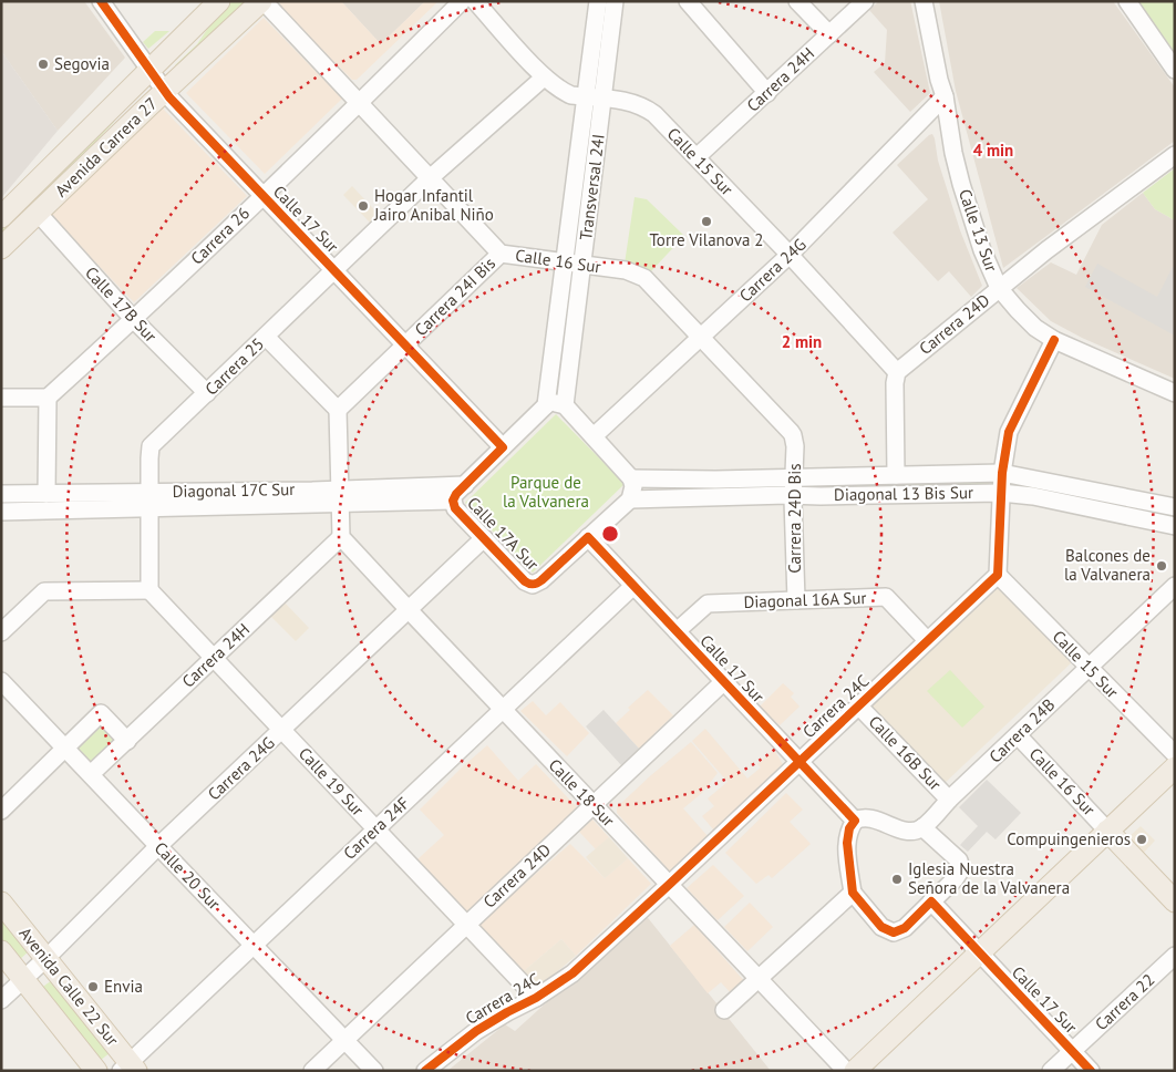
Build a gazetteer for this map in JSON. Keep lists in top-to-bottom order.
{
  "streets": {
    "main road": ["Avenida Carrera 27", "Calle 16 Sur", "Avenida Calle 22 Sur"],
    "street": [
      "Carrera 24H",
      "Calle 15 Sur",
      "Transversal 24I",
      "Calle 17 Sur",
      "Calle 13 Sur",
      "Carrera 26",
      "Carrera 24G",
      "Carrera 24I Bis",
      "Calle 17B Sur",
      "Carrera 24D",
      "Carrera 25",
      "Diagonal 17C Sur",
      "Diagonal 13 Bis Sur",
      "Carrera 24D Bis",
      "Calle 17A Sur",
      "Diagonal 16A Sur",
      "Carrera 24C",
      "Carrera 24B",
      "Calle 16B Sur",
      "Calle 19 Sur",
      "Calle 18 Sur",
      "Carrera 24F",
      "Calle 20 Sur",
      "Carrera 22"
    ]
  },
  "crossings": [
    ["Carrera 24H", "Calle 15 Sur"],
    ["Carrera 24H", "Calle 19 Sur"],
    ["Carrera 24H", "Calle 18 Sur"],
    ["Carrera 24H", "Calle 20 Sur"],
    ["Avenida Carrera 27", "Calle 17 Sur"],
    ["Avenida Carrera 27", "Calle 16 Sur"],
    ["Avenida Carrera 27", "Calle 17B Sur"],
    ["Calle 15 Sur", "Transversal 24I"],
    ["Calle 15 Sur", "Carrera 24G"],
    ["Calle 15 Sur", "Carrera 24D"],
    ["Calle 15 Sur", "Carrera 25"],
    ["Calle 15 Sur", "Carrera 24C"],
    ["Calle 15 Sur", "Carrera 24B"],
    ["Transversal 24I", "Calle 16 Sur"],
    ["Calle 17 Sur", "Carrera 26"],
    ["Calle 17 Sur", "Carrera 24I Bis"],
    ["Calle 17 Sur", "Carrera 24D"],
    ["Calle 17 Sur", "Carrera 25"],
    ["Calle 17 Sur", "Calle 17A Sur"],
    ["Calle 17 Sur", "Diagonal 16A Sur"],
    ["Calle 17 Sur", "Carrera 24C"],
    ["Calle 17 Sur", "Carrera 24F"],
    ["Calle 17 Sur", "Carrera 22"],
    ["Calle 13 Sur", "Carrera 24G"],
    ["Calle 13 Sur", "Carrera 24D"],
    ["Carrera 26", "Calle 16 Sur"],
    ["Carrera 26", "Calle 17B Sur"],
    ["Calle 16 Sur", "Carrera 24G"],
    ["Calle 16 Sur", "Carrera 24I Bis"],
    ["Calle 16 Sur", "Carrera 25"],
    ["Calle 16 Sur", "Carrera 24D Bis"],
    ["Calle 16 Sur", "Carrera 24B"],
    ["Carrera 24G", "Calle 17A Sur"],
    ["Carrera 24G", "Calle 19 Sur"],
    ["Carrera 24G", "Calle 18 Sur"],
    ["Carrera 24G", "Calle 20 Sur"],
    ["Carrera 24G", "Avenida Calle 22 Sur"],
    ["Calle 17B Sur", "Carrera 25"],
    ["Carrera 24D", "Calle 19 Sur"],
    ["Carrera 24D", "Calle 18 Sur"],
    ["Carrera 24D", "Calle 20 Sur"],
    ["Carrera 25", "Diagonal 17C Sur"],
    ["Carrera 25", "Calle 19 Sur"],
    ["Diagonal 17C Sur", "Calle 17A Sur"],
    ["Diagonal 13 Bis Sur", "Carrera 24D Bis"],
    ["Carrera 24D Bis", "Diagonal 16A Sur"],
    ["Diagonal 16A Sur", "Carrera 24C"],
    ["Carrera 24C", "Calle 16B Sur"],
    ["Carrera 24C", "Calle 19 Sur"],
    ["Carrera 24C", "Calle 18 Sur"],
    ["Carrera 24B", "Calle 16B Sur"],
    ["Calle 19 Sur", "Carrera 24F"],
    ["Calle 18 Sur", "Carrera 24F"],
    ["Carrera 24F", "Calle 20 Sur"],
    ["Carrera 24F", "Avenida Calle 22 Sur"]
  ],
  "parks": ["Parque de la Valvanera"],
  "places": [
    "Segovia",
    "Hogar Infantil Jairo Anibal Niño",
    "Torre Vilanova 2",
    "Balcones de la Valvanera",
    "Compuingenieros",
    "Iglesia Nuestra Señora de la Valvanera",
    "Envia"
  ],
  "rings": ["4 min", "2 min"]
}
